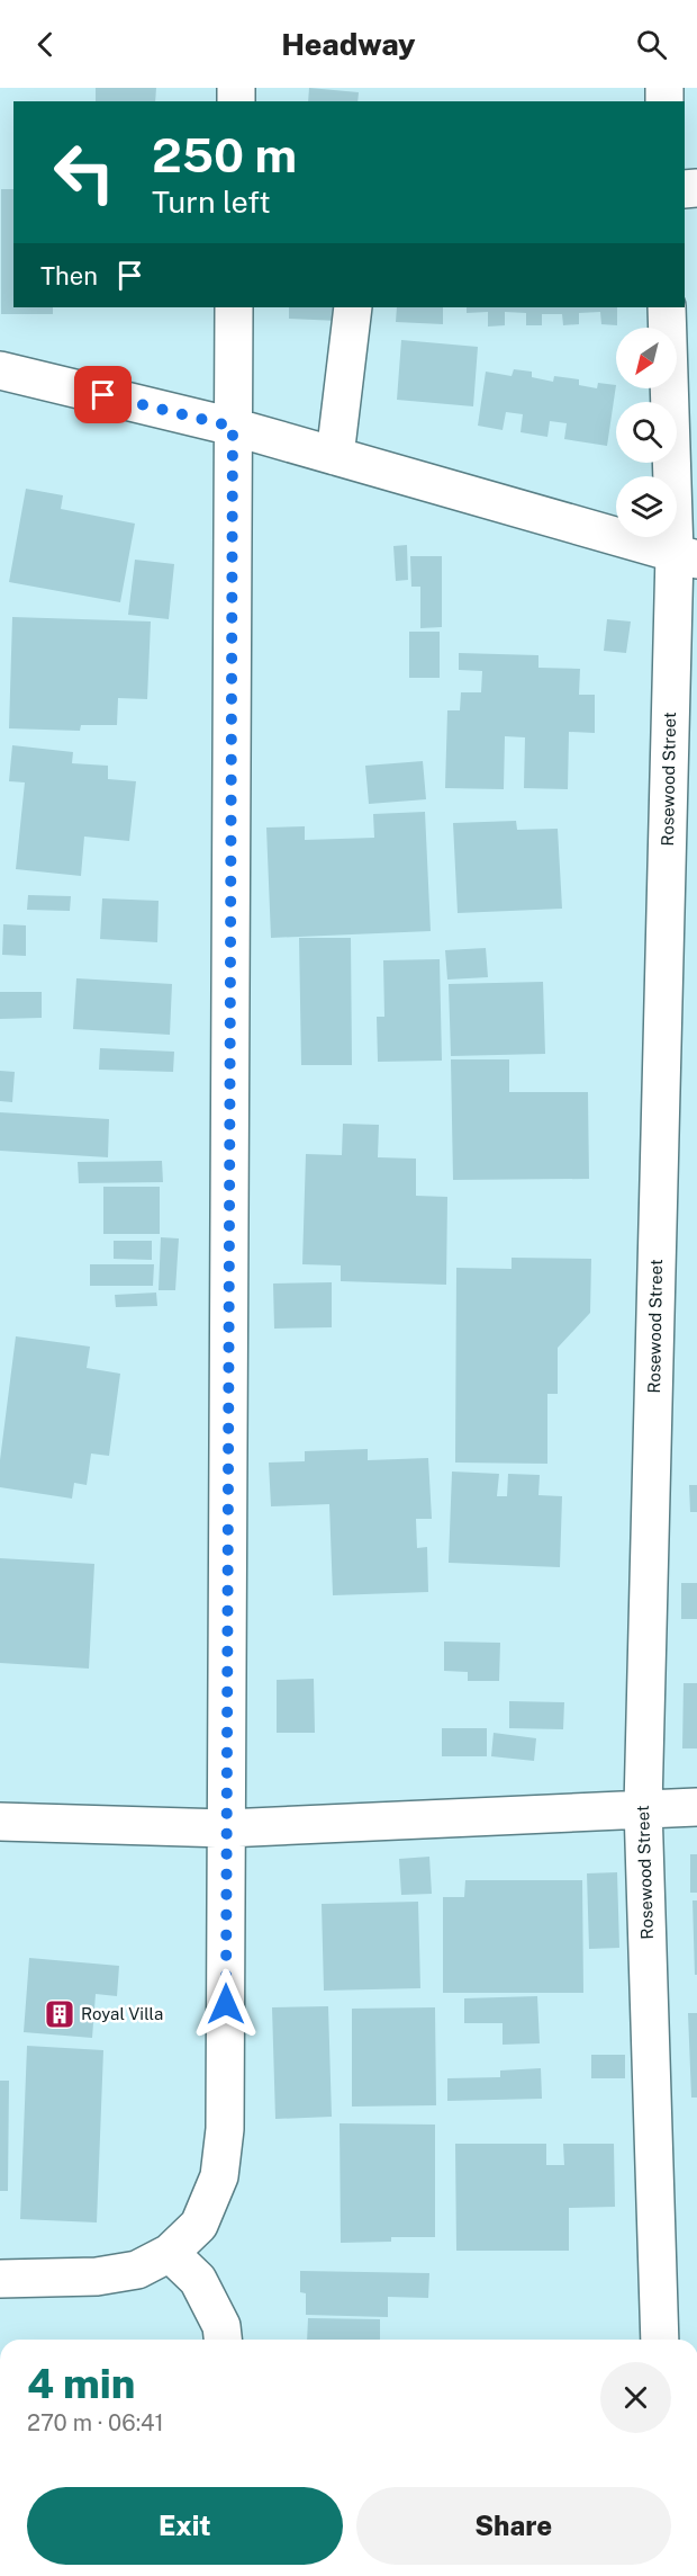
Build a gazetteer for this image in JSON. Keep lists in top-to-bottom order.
{
  "streets": {
    "street": ["Rosewood Street"]
  },
  "places": {
    "building": ["Royal Villa"]
  },
  "north": "bottom left",
  "page": {
    "header": "Headway",
    "turn": ["250 m", "Turn left"],
    "then": "Then",
    "heading": ["4 min", "270 m · 06:41"],
    "buttons": ["Exit", "Share"]
  }
}
